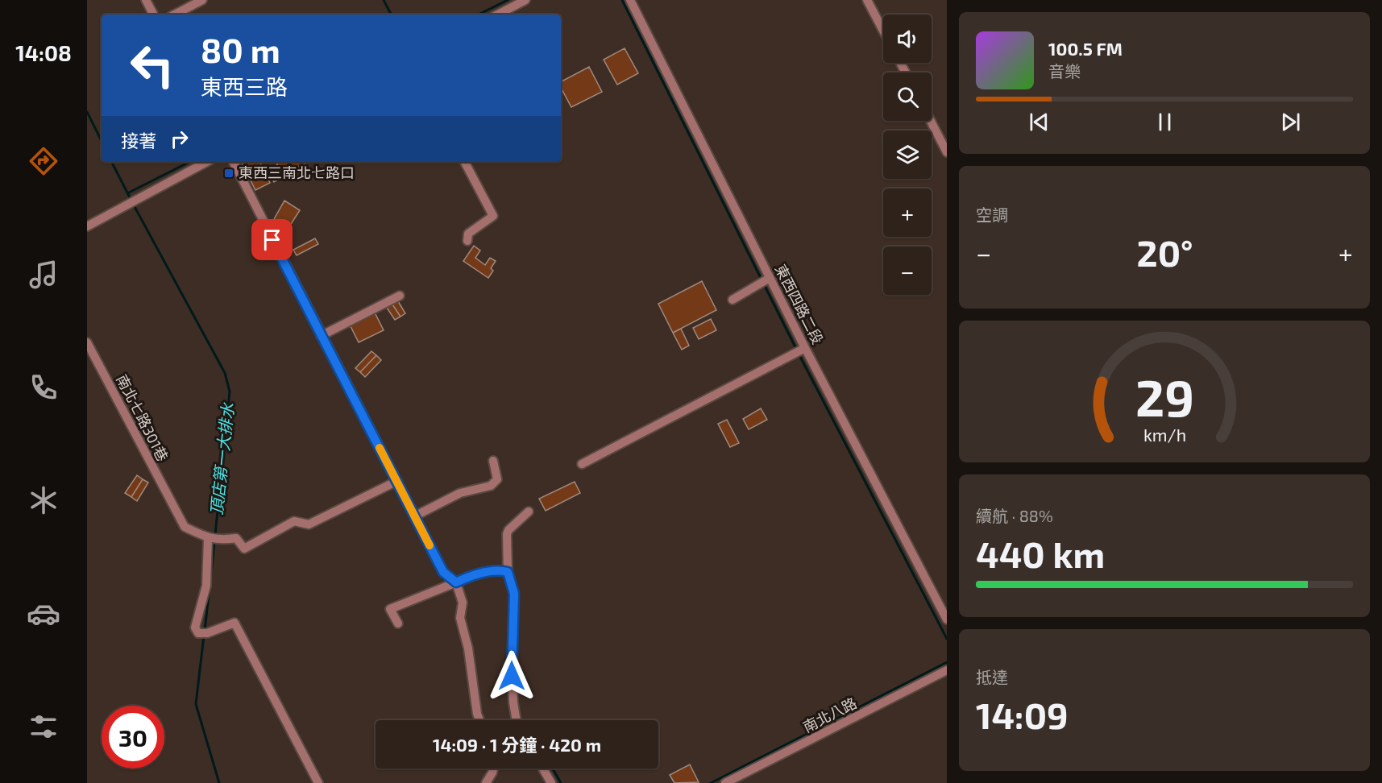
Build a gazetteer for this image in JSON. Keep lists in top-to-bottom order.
{
  "streets": {
    "street": ["東西四路二段", "南北七路301巷", "南北八路"]
  },
  "water": ["頂店第一大排水"],
  "places": {
    "transit": ["東西三南北七路口"]
  },
  "page": {
    "tabs": "14:08",
    "map_buttons": ["+", "−"],
    "turn": ["80 m", "東西三路"],
    "song": ["100.5 FM", "音樂"],
    "then": "接著",
    "tile": [
      "空調",
      ["續航 · 88%", "440 km"],
      ["抵達", "14:09"]
    ],
    "heat": ["−", "20°", "+"],
    "limit": "30",
    "trip": "14:09 · 1 分鐘 · 420 m",
    "gauge": ["29", "km/h"]
  }
}
